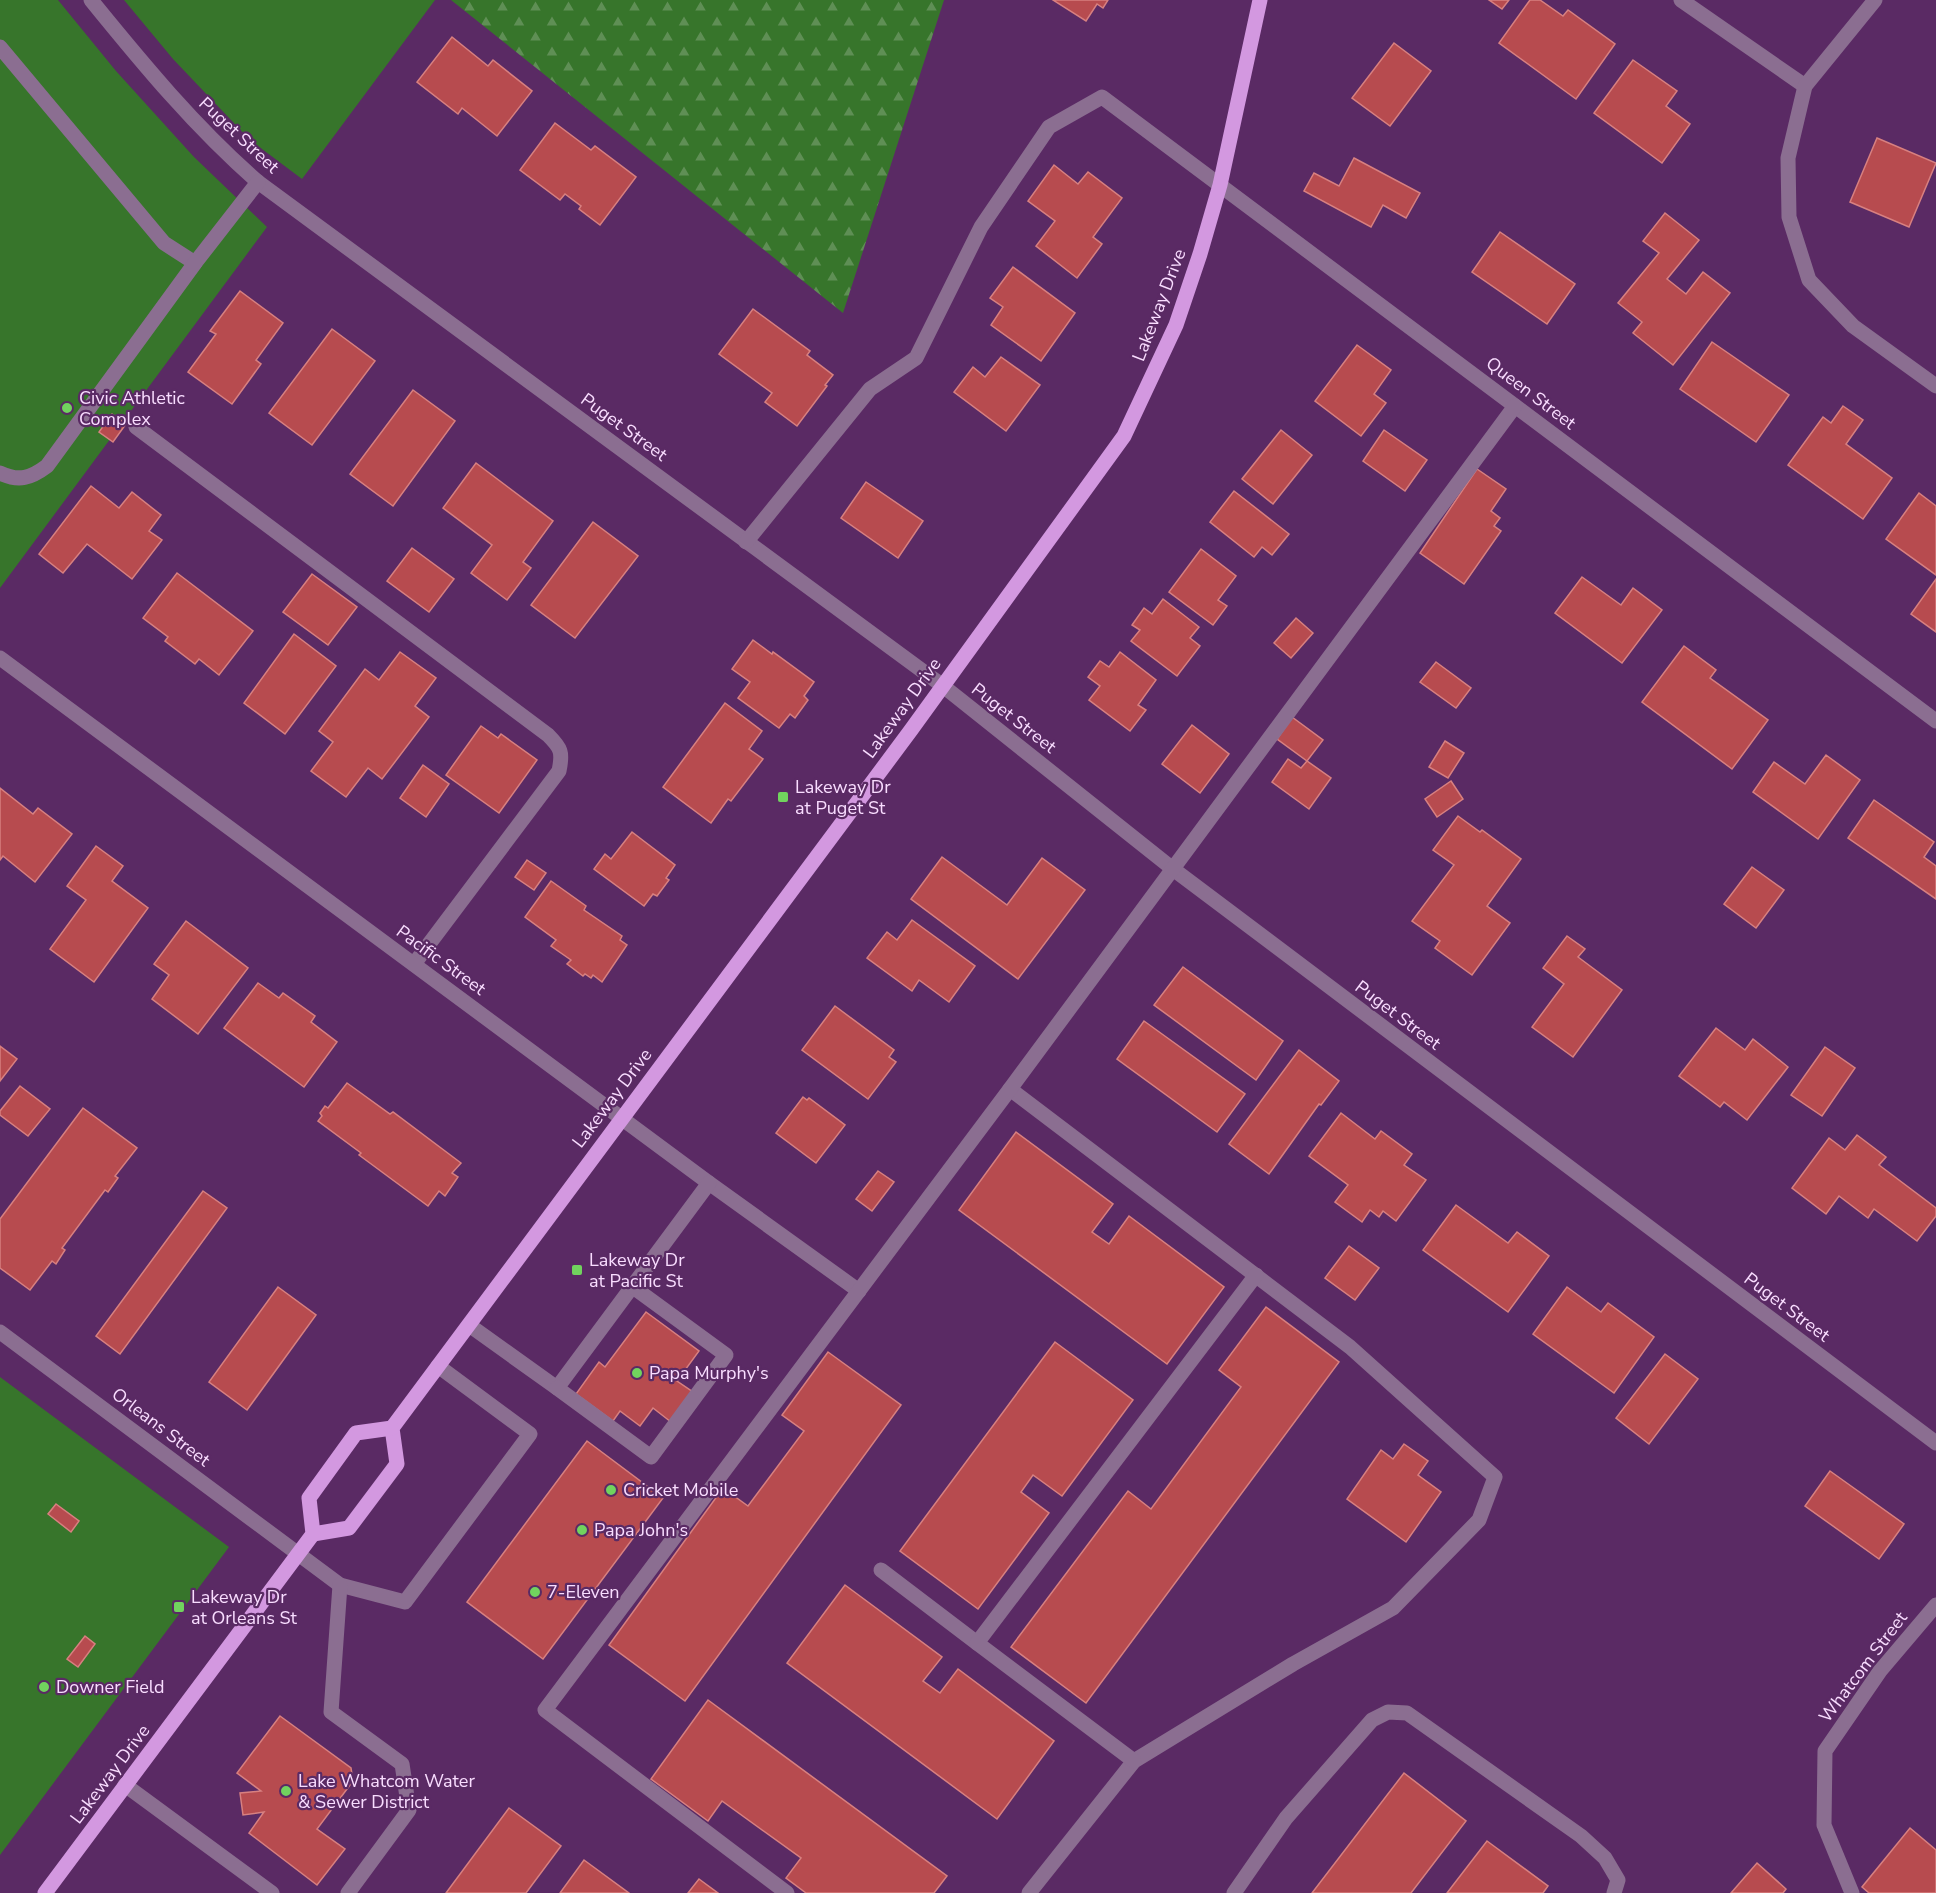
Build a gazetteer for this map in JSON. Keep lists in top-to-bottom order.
{
  "streets": {
    "main road": ["Lakeway Drive"],
    "street": [
      "Puget Street",
      "Queen Street",
      "Pacific Street",
      "Orleans Street",
      "Whatcom Street"
    ]
  },
  "crossings": [
    ["Puget Street", "Lakeway Drive"],
    ["Puget Street", "Queen Street"],
    ["Lakeway Drive", "Queen Street"],
    ["Lakeway Drive", "Pacific Street"],
    ["Lakeway Drive", "Orleans Street"]
  ],
  "places": {
    "other": [
      "Civic Athletic Complex",
      "Papa Murphy's",
      "Cricket Mobile",
      "Papa John's",
      "7-Eleven",
      "Downer Field",
      "Lake Whatcom Water & Sewer District"
    ],
    "transit": ["Lakeway Dr at Puget St", "Lakeway Dr at Pacific St", "Lakeway Dr at Orleans St"]
  }
}
